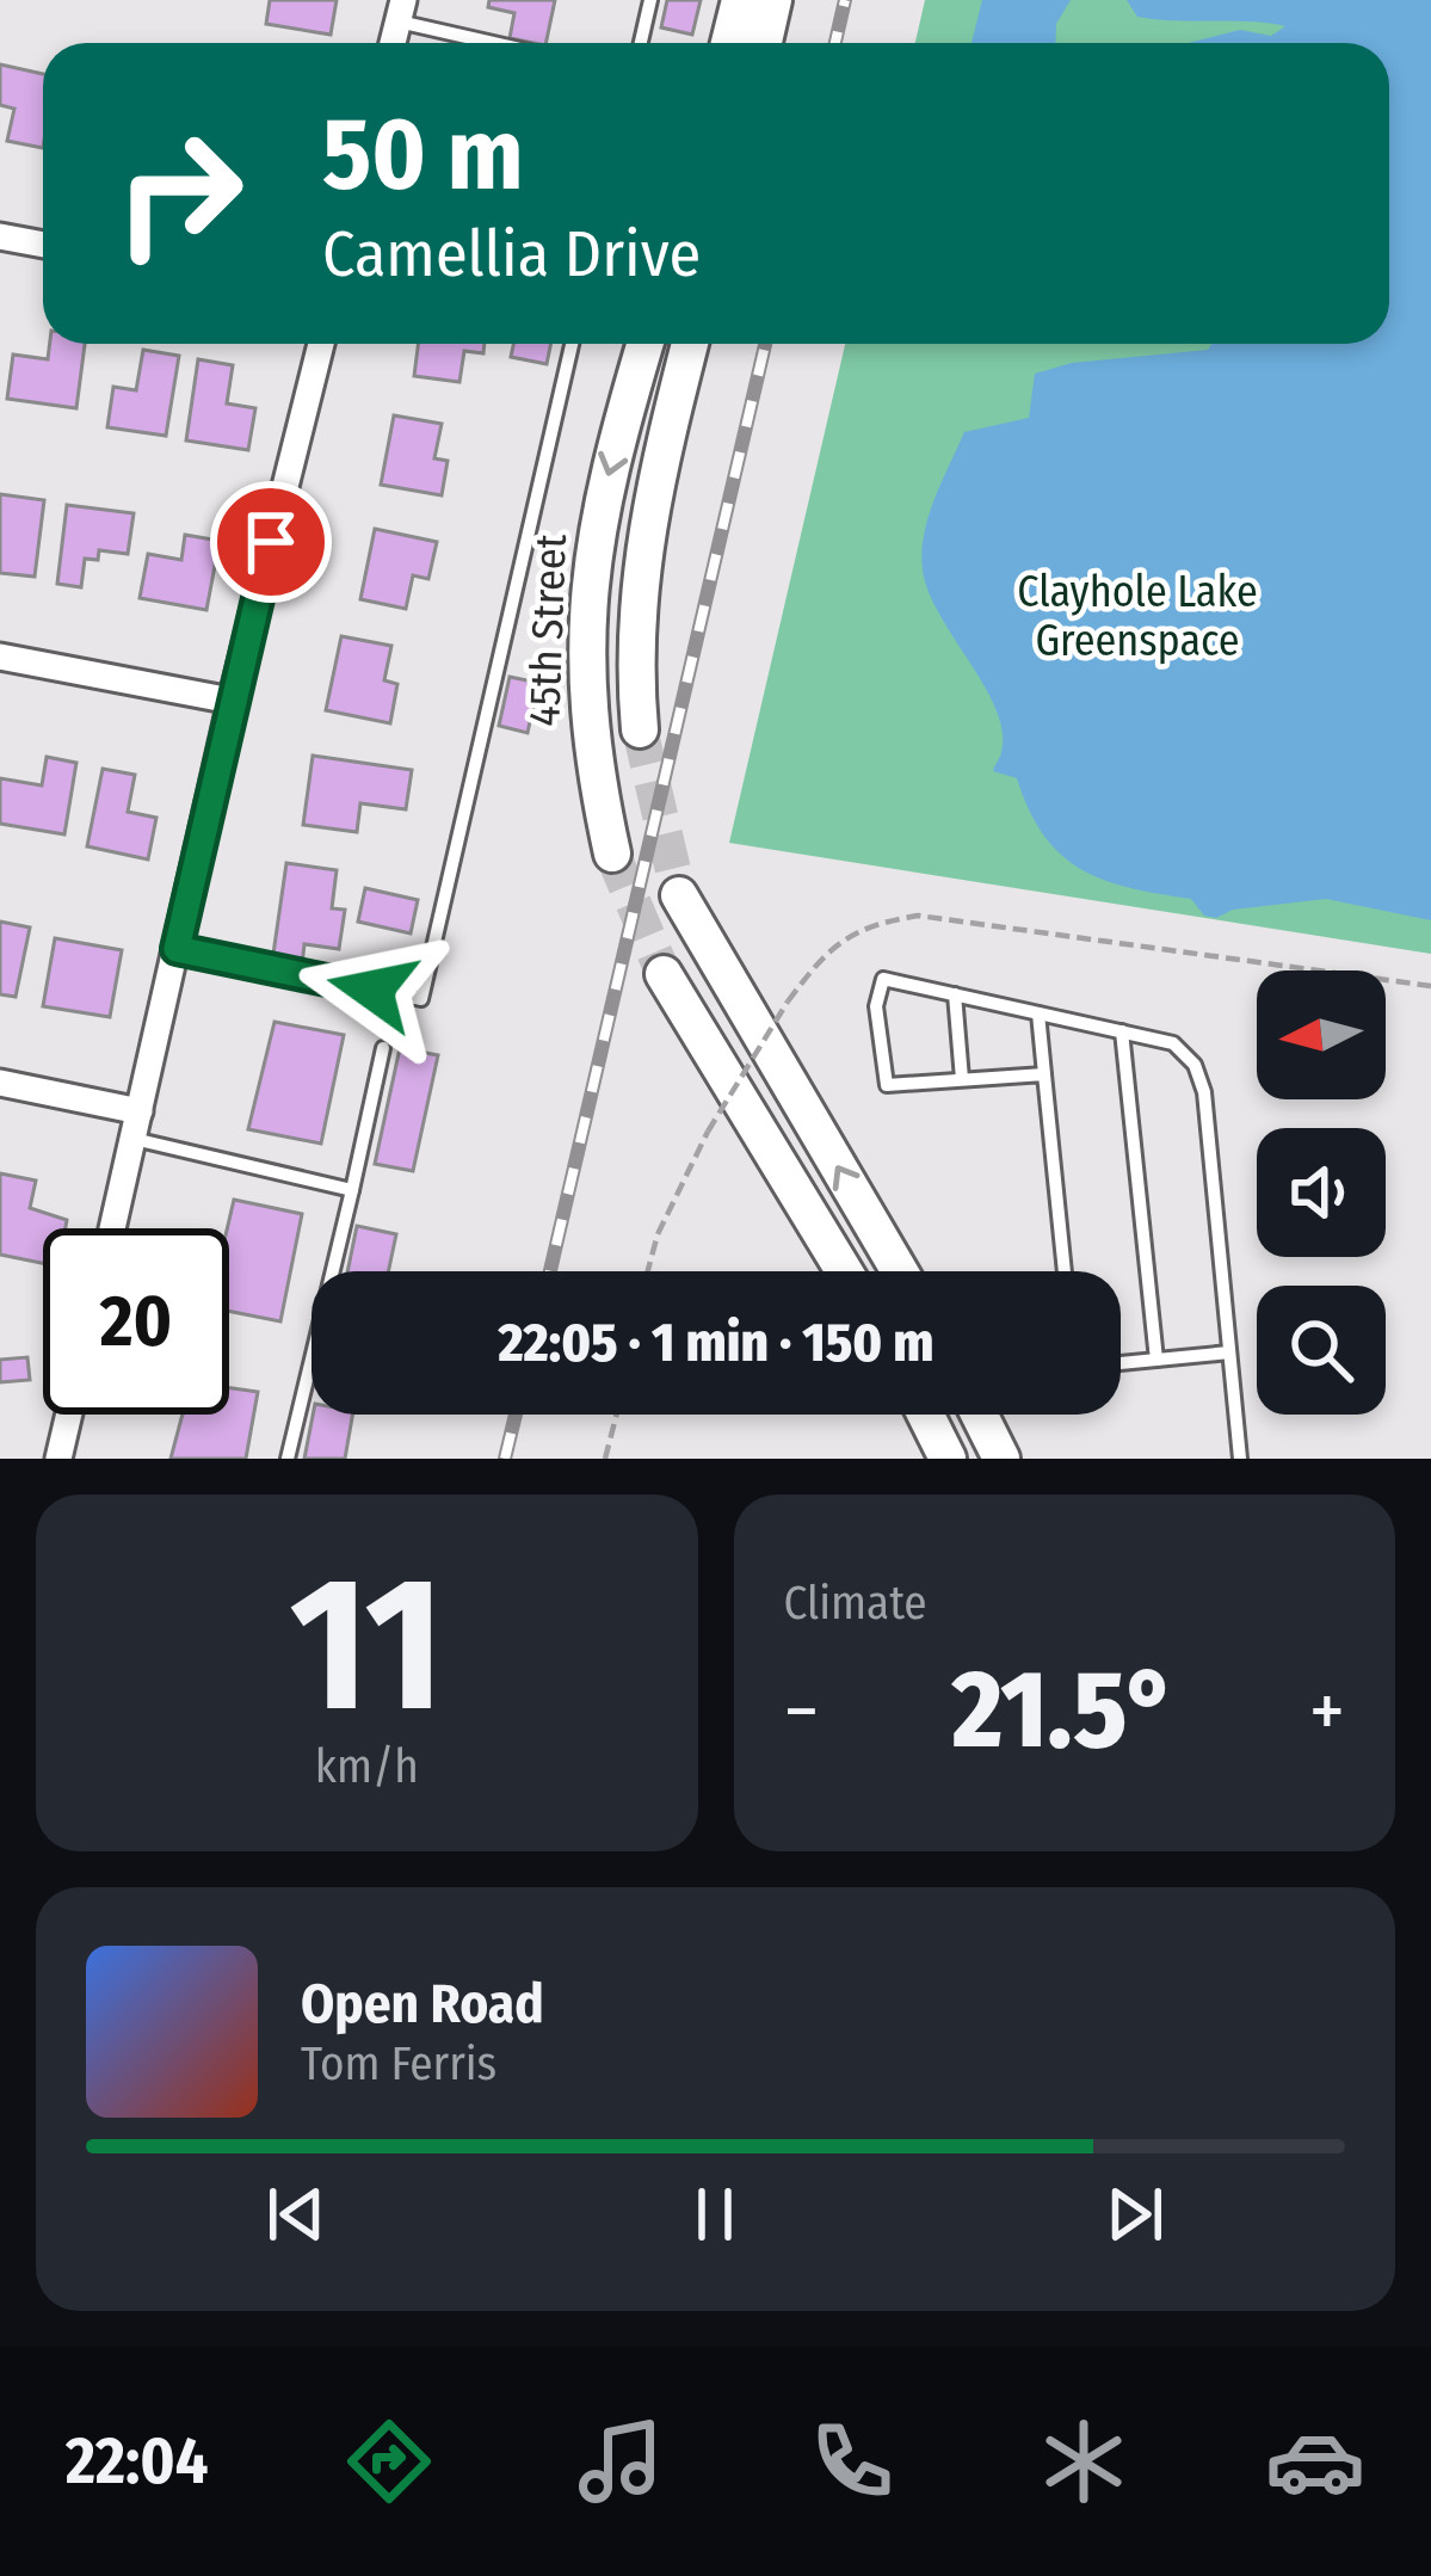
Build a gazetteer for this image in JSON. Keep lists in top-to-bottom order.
{
  "streets": {
    "main road": ["45th Street"]
  },
  "parks": ["Clayhole Lake Greenspace"],
  "north": "left",
  "page": {
    "turn": ["50 m", "Camellia Drive"],
    "limit": "20",
    "trip": "22:05 · 1 min · 150 m",
    "tile": [
      ["11", "km/h"],
      "Climate"
    ],
    "heat": ["−", "21.5°", "+"],
    "song": ["Open Road", "Tom Ferris"],
    "tabs": "22:04"
  }
}
